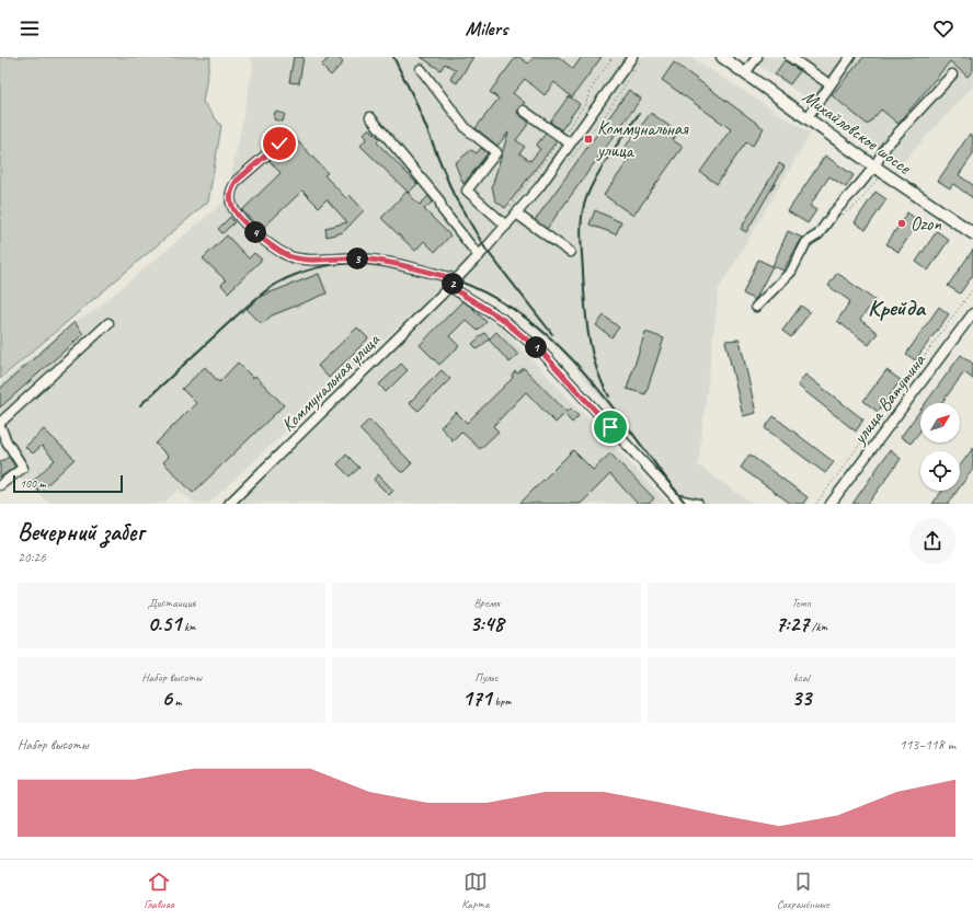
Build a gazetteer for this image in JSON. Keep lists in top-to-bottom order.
{
  "streets": {
    "main road": ["Михайловское шоссе"],
    "street": ["Коммунальная улица", "улица Ватутина"]
  },
  "districts": ["Крейда"],
  "places": {
    "transit": ["Коммунальная улица"],
    "other": ["Ozon"]
  },
  "scale_bar": "100 m",
  "north": "top right",
  "page": {
    "header": "Milers",
    "pins": [
      "4",
      "3",
      "2",
      "1"
    ],
    "scale": "100 m",
    "heading": ["Вечерний забег", "20:26"],
    "stats": [
      ["Дистанция", "0.51 km"],
      ["Время", "3:48"],
      ["Темп", "7:27 /km"],
      ["Набор высоты", "6 m"],
      ["Пульс", "171 bpm"],
      ["kcal", "33"]
    ],
    "chart": ["Набор высоты", "113–118 m"],
    "tabs": ["Главная", "Карта", "Сохранённые"]
  }
}
